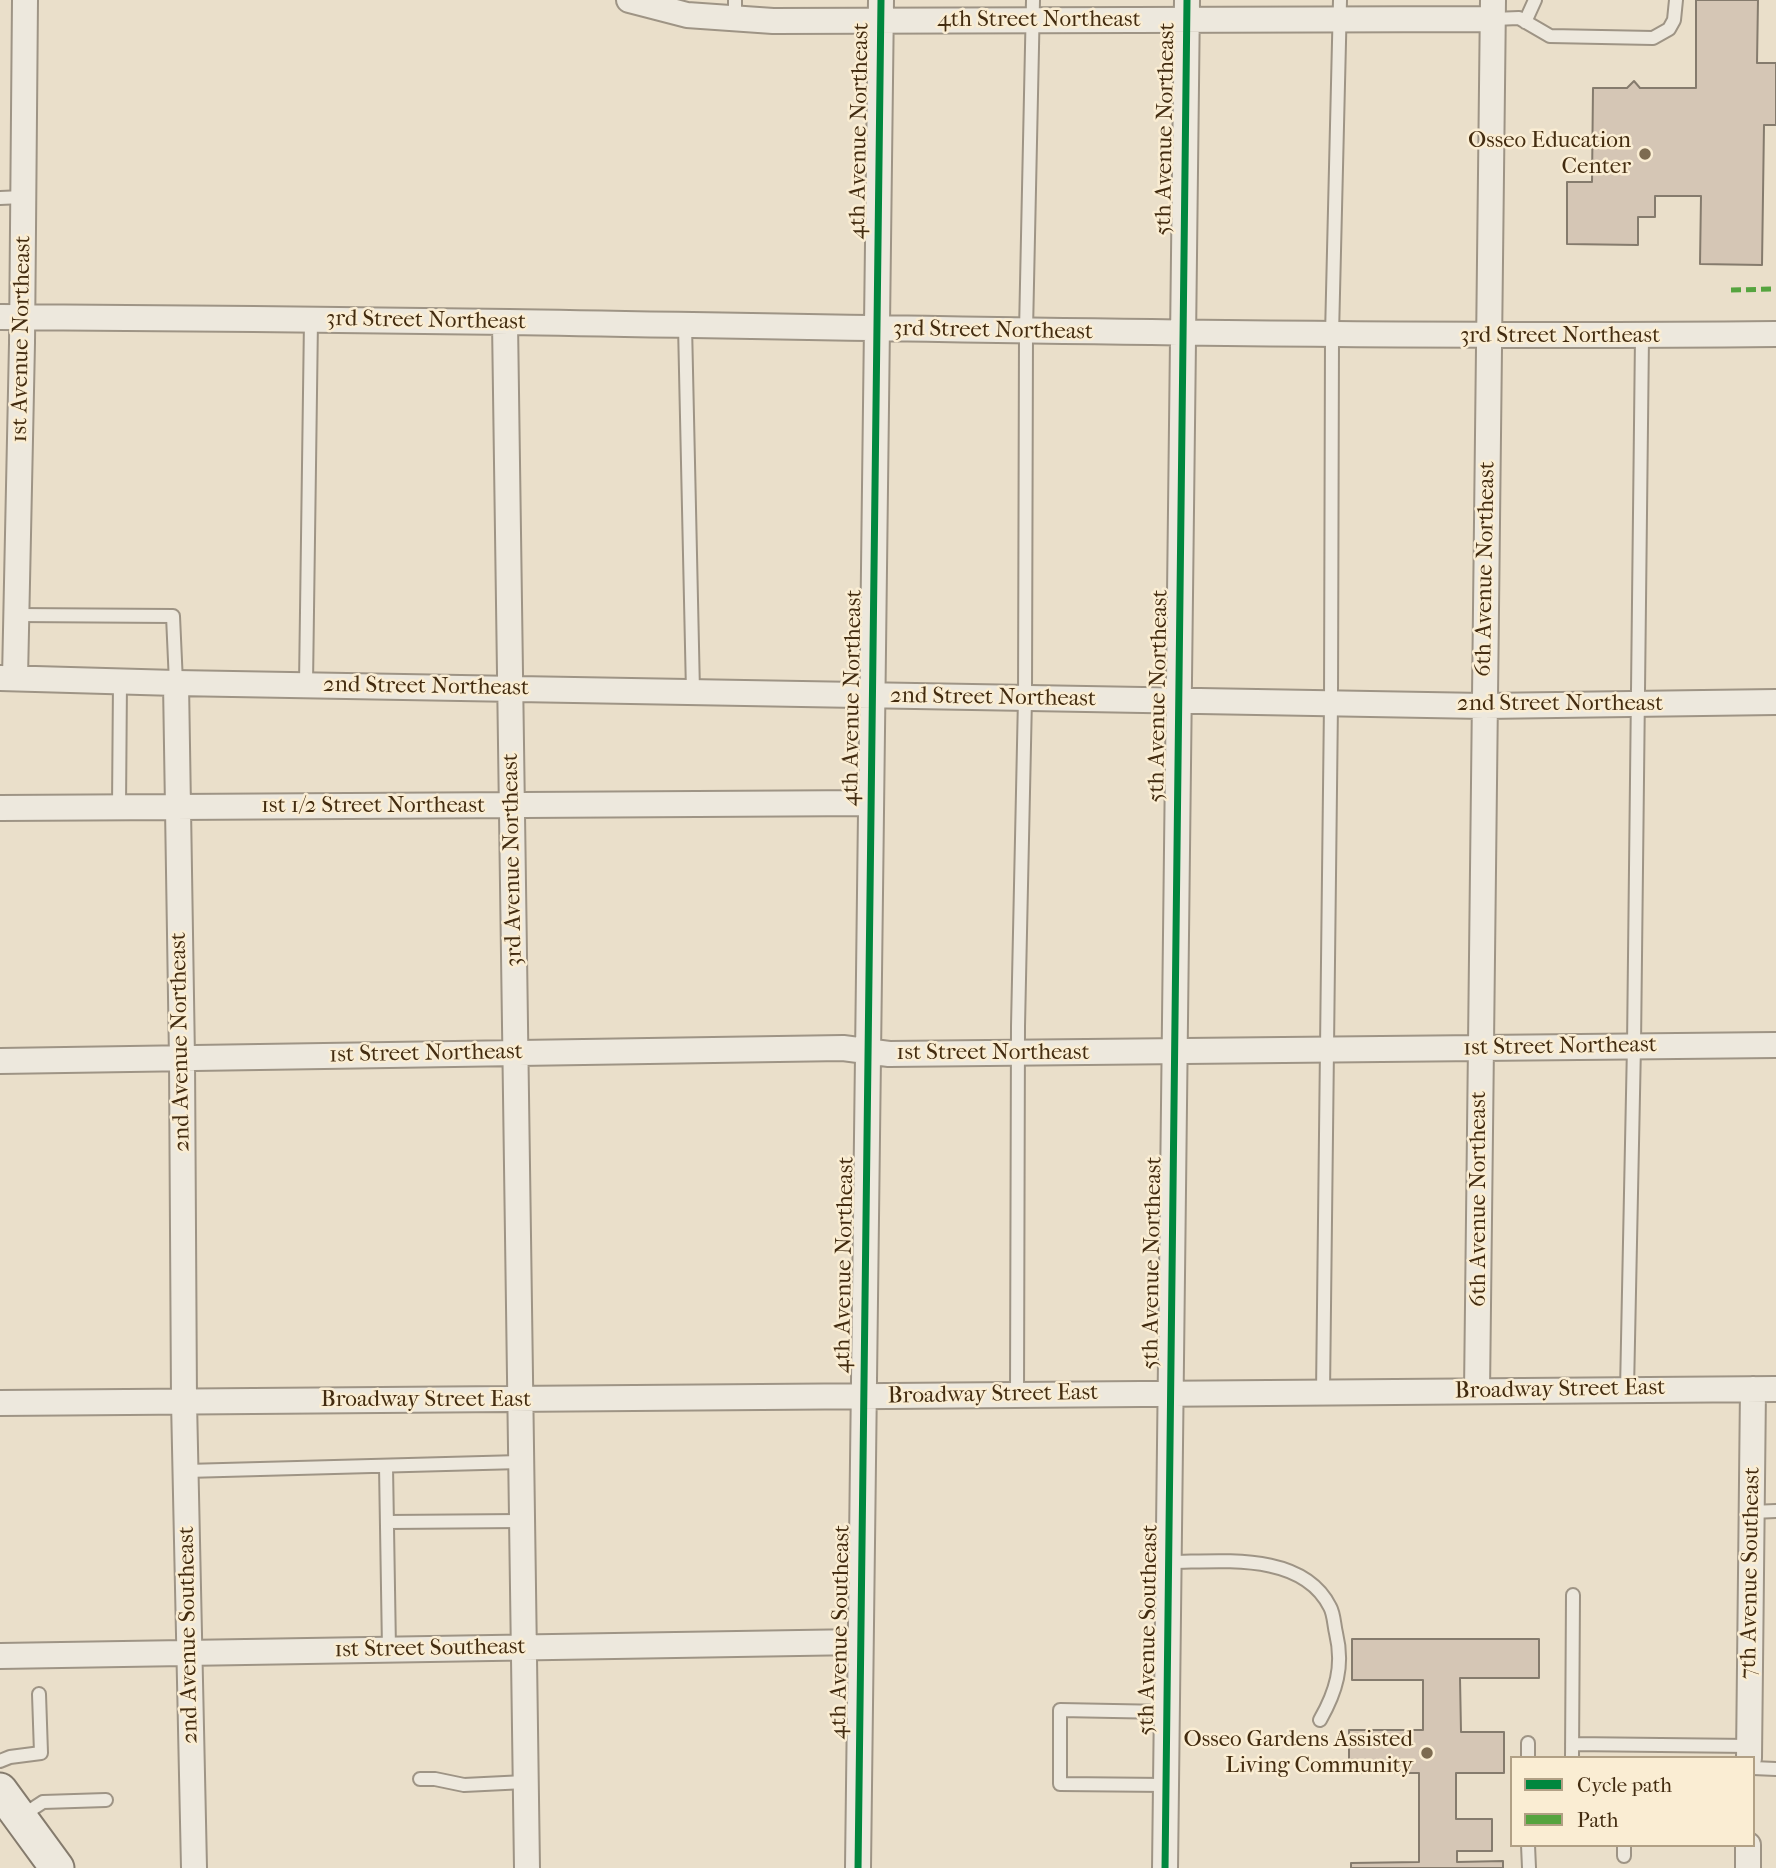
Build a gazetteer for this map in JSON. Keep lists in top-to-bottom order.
{
  "streets": {
    "street": [
      "4th Street Northeast",
      "5th Avenue Northeast",
      "4th Avenue Northeast",
      "3rd Street Northeast",
      "1st Avenue Northeast",
      "6th Avenue Northeast",
      "2nd Street Northeast",
      "1st 1/2 Street Northeast",
      "3rd Avenue Northeast",
      "2nd Avenue Northeast",
      "1st Street Northeast",
      "Broadway Street East",
      "7th Avenue Southeast",
      "5th Avenue Southeast",
      "4th Avenue Southeast",
      "2nd Avenue Southeast",
      "1st Street Southeast"
    ]
  },
  "crossings": [
    ["4th Street Northeast", "5th Avenue Northeast"],
    ["4th Street Northeast", "4th Avenue Northeast"],
    ["4th Street Northeast", "6th Avenue Northeast"],
    ["5th Avenue Northeast", "3rd Street Northeast"],
    ["5th Avenue Northeast", "2nd Street Northeast"],
    ["5th Avenue Northeast", "1st Street Northeast"],
    ["5th Avenue Northeast", "Broadway Street East"],
    ["5th Avenue Northeast", "5th Avenue Southeast"],
    ["4th Avenue Northeast", "3rd Street Northeast"],
    ["4th Avenue Northeast", "2nd Street Northeast"],
    ["4th Avenue Northeast", "1st 1/2 Street Northeast"],
    ["4th Avenue Northeast", "1st Street Northeast"],
    ["4th Avenue Northeast", "Broadway Street East"],
    ["4th Avenue Northeast", "4th Avenue Southeast"],
    ["3rd Street Northeast", "1st Avenue Northeast"],
    ["3rd Street Northeast", "6th Avenue Northeast"],
    ["3rd Street Northeast", "3rd Avenue Northeast"],
    ["1st Avenue Northeast", "2nd Street Northeast"],
    ["6th Avenue Northeast", "2nd Street Northeast"],
    ["6th Avenue Northeast", "1st Street Northeast"],
    ["6th Avenue Northeast", "Broadway Street East"],
    ["2nd Street Northeast", "3rd Avenue Northeast"],
    ["2nd Street Northeast", "2nd Avenue Northeast"],
    ["1st 1/2 Street Northeast", "3rd Avenue Northeast"],
    ["1st 1/2 Street Northeast", "2nd Avenue Northeast"],
    ["3rd Avenue Northeast", "1st Street Northeast"],
    ["3rd Avenue Northeast", "Broadway Street East"],
    ["3rd Avenue Northeast", "1st Street Southeast"],
    ["2nd Avenue Northeast", "1st Street Northeast"],
    ["2nd Avenue Northeast", "Broadway Street East"],
    ["2nd Avenue Northeast", "2nd Avenue Southeast"],
    ["Broadway Street East", "7th Avenue Southeast"],
    ["Broadway Street East", "5th Avenue Southeast"],
    ["Broadway Street East", "4th Avenue Southeast"],
    ["Broadway Street East", "2nd Avenue Southeast"],
    ["4th Avenue Southeast", "1st Street Southeast"],
    ["2nd Avenue Southeast", "1st Street Southeast"]
  ],
  "places": ["Osseo Education Center", "Osseo Gardens Assisted Living Community"],
  "legend": ["Cycle path", "Path"]
}
